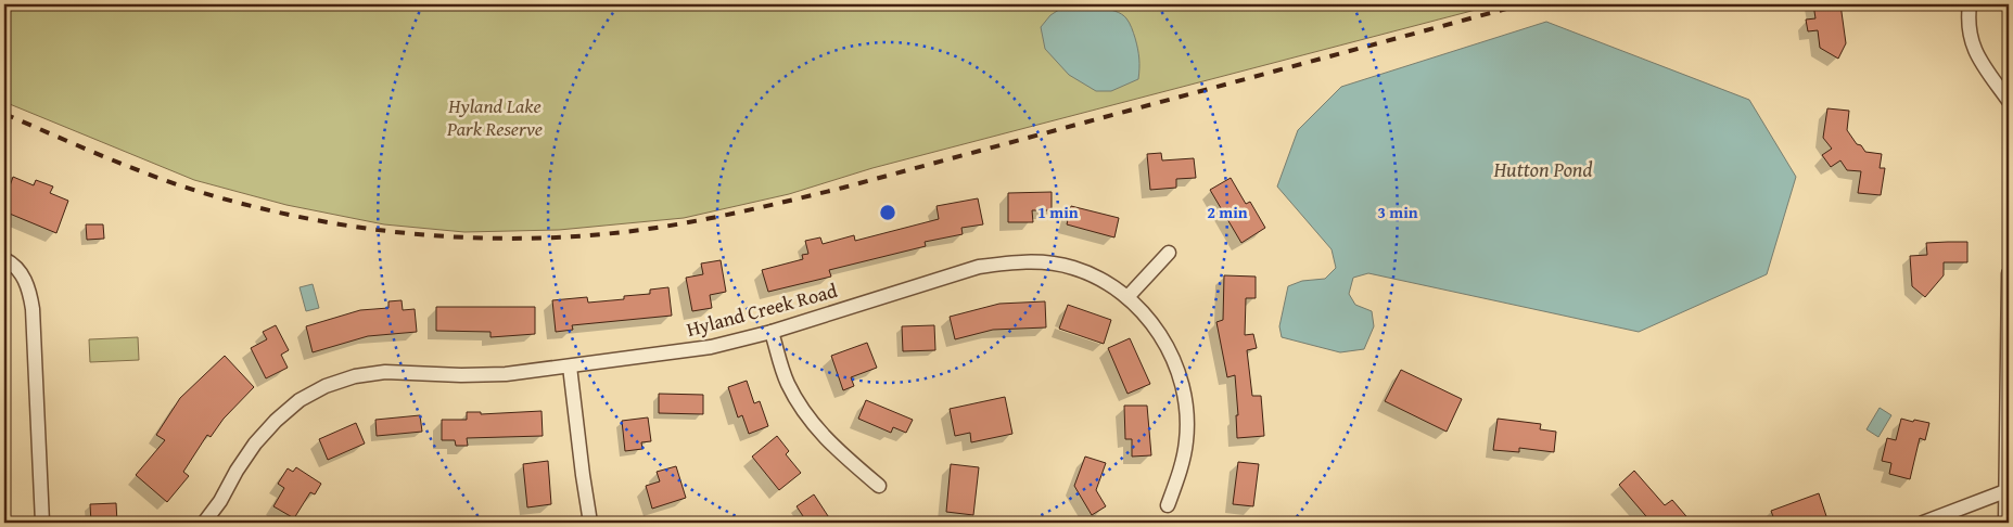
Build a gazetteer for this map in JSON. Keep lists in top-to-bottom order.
{
  "streets": {
    "street": ["Hyland Creek Road"]
  },
  "water": ["Hutton Pond"],
  "parks": ["Hyland Lake Park Reserve"],
  "rings": ["1 min", "2 min", "3 min"]
}
